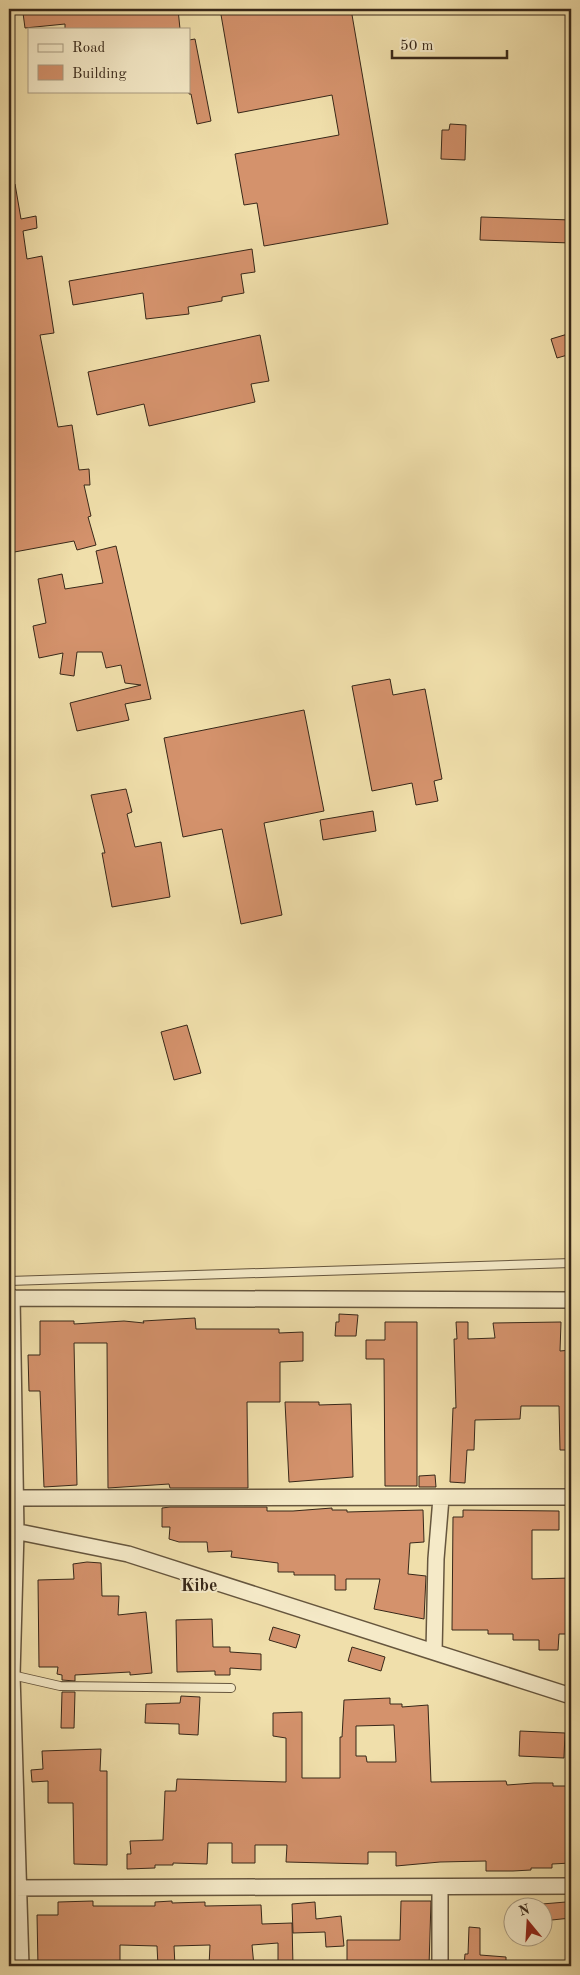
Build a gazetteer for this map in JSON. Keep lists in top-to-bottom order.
{
  "districts": ["Kibe"],
  "legend": ["Road", "Building"],
  "scale_bar": "50 m",
  "north": "top"
}
